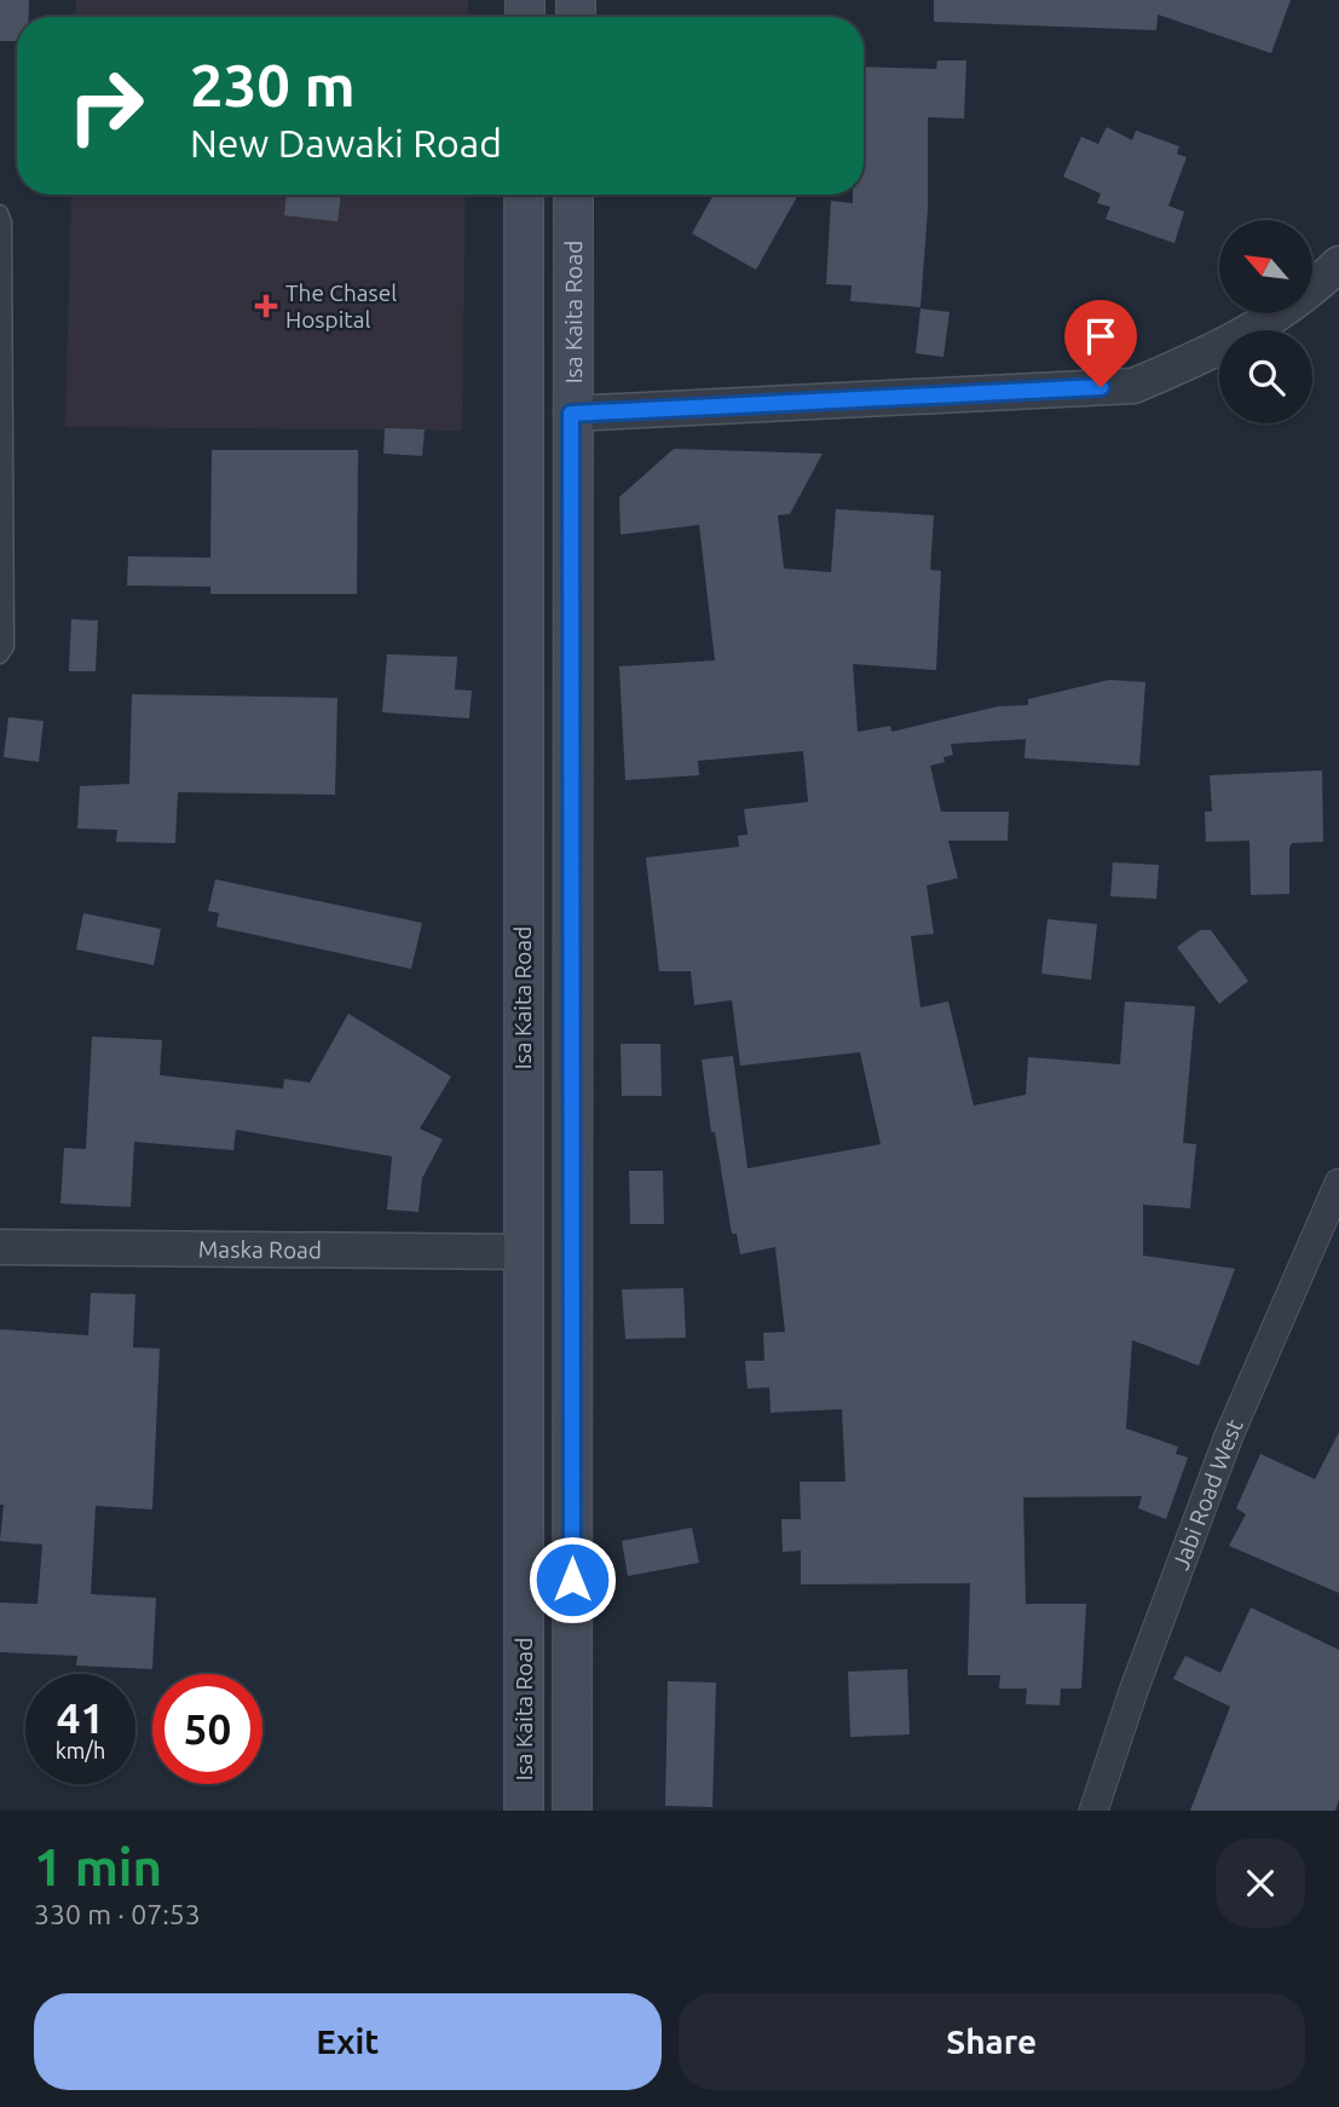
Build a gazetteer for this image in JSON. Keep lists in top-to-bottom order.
{
  "streets": {
    "main road": ["Isa Kaita Road"],
    "street": ["Maska Road", "Jabi Road West"]
  },
  "crossings": [
    ["Isa Kaita Road", "Maska Road"]
  ],
  "places": {
    "health": ["The Chasel Hospital"]
  },
  "north": "top left",
  "page": {
    "turn": ["230 m", "New Dawaki Road"],
    "speed": "41 km/h",
    "limit": "50",
    "heading": ["1 min", "330 m · 07:53"],
    "buttons": ["Exit", "Share"]
  }
}
